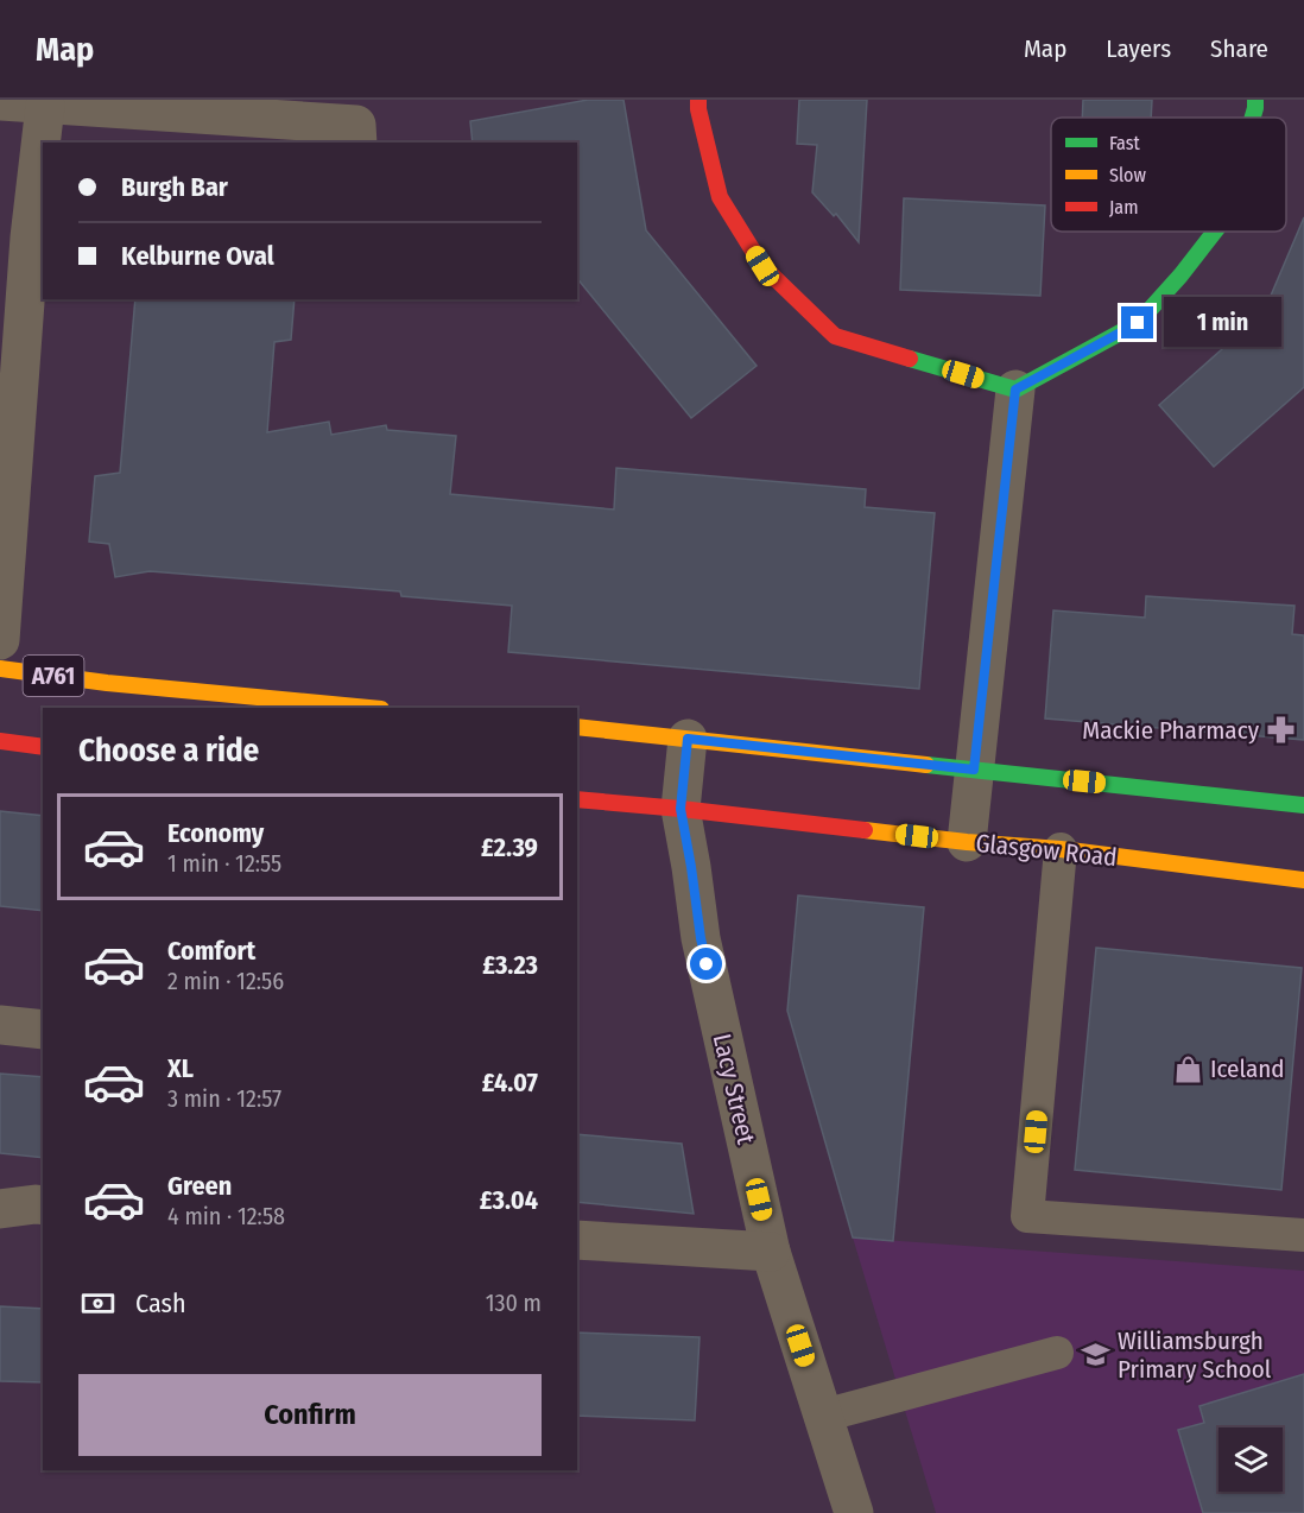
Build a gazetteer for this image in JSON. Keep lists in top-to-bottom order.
{
  "streets": {
    "main road": ["A761", "Glasgow Road"],
    "street": ["Lacy Street"]
  },
  "crossings": [
    ["Glasgow Road", "Lacy Street"]
  ],
  "places": {
    "pharmacy": ["Mackie Pharmacy"],
    "shop": ["Iceland"],
    "school or university": ["Williamsburgh Primary School"]
  },
  "legend": ["Fast", "Slow", "Jam"],
  "page": {
    "header": "Map",
    "nav": ["Map", "Layers", "Share"],
    "banner": ["Burgh Bar", "Kelburne Oval"],
    "bubble": "1 min",
    "heading": "Choose a ride",
    "list": [
      {
        "name": "Economy",
        "note": "1 min · 12:55",
        "value": "£2.39"
      },
      {
        "name": "Comfort",
        "note": "2 min · 12:56",
        "value": "£3.23"
      },
      {
        "name": "XL",
        "note": "3 min · 12:57",
        "value": "£4.07"
      },
      {
        "name": "Green",
        "note": "4 min · 12:58",
        "value": "£3.04"
      }
    ],
    "pay": ["Cash", "130 m"],
    "buttons": "Confirm"
  }
}
